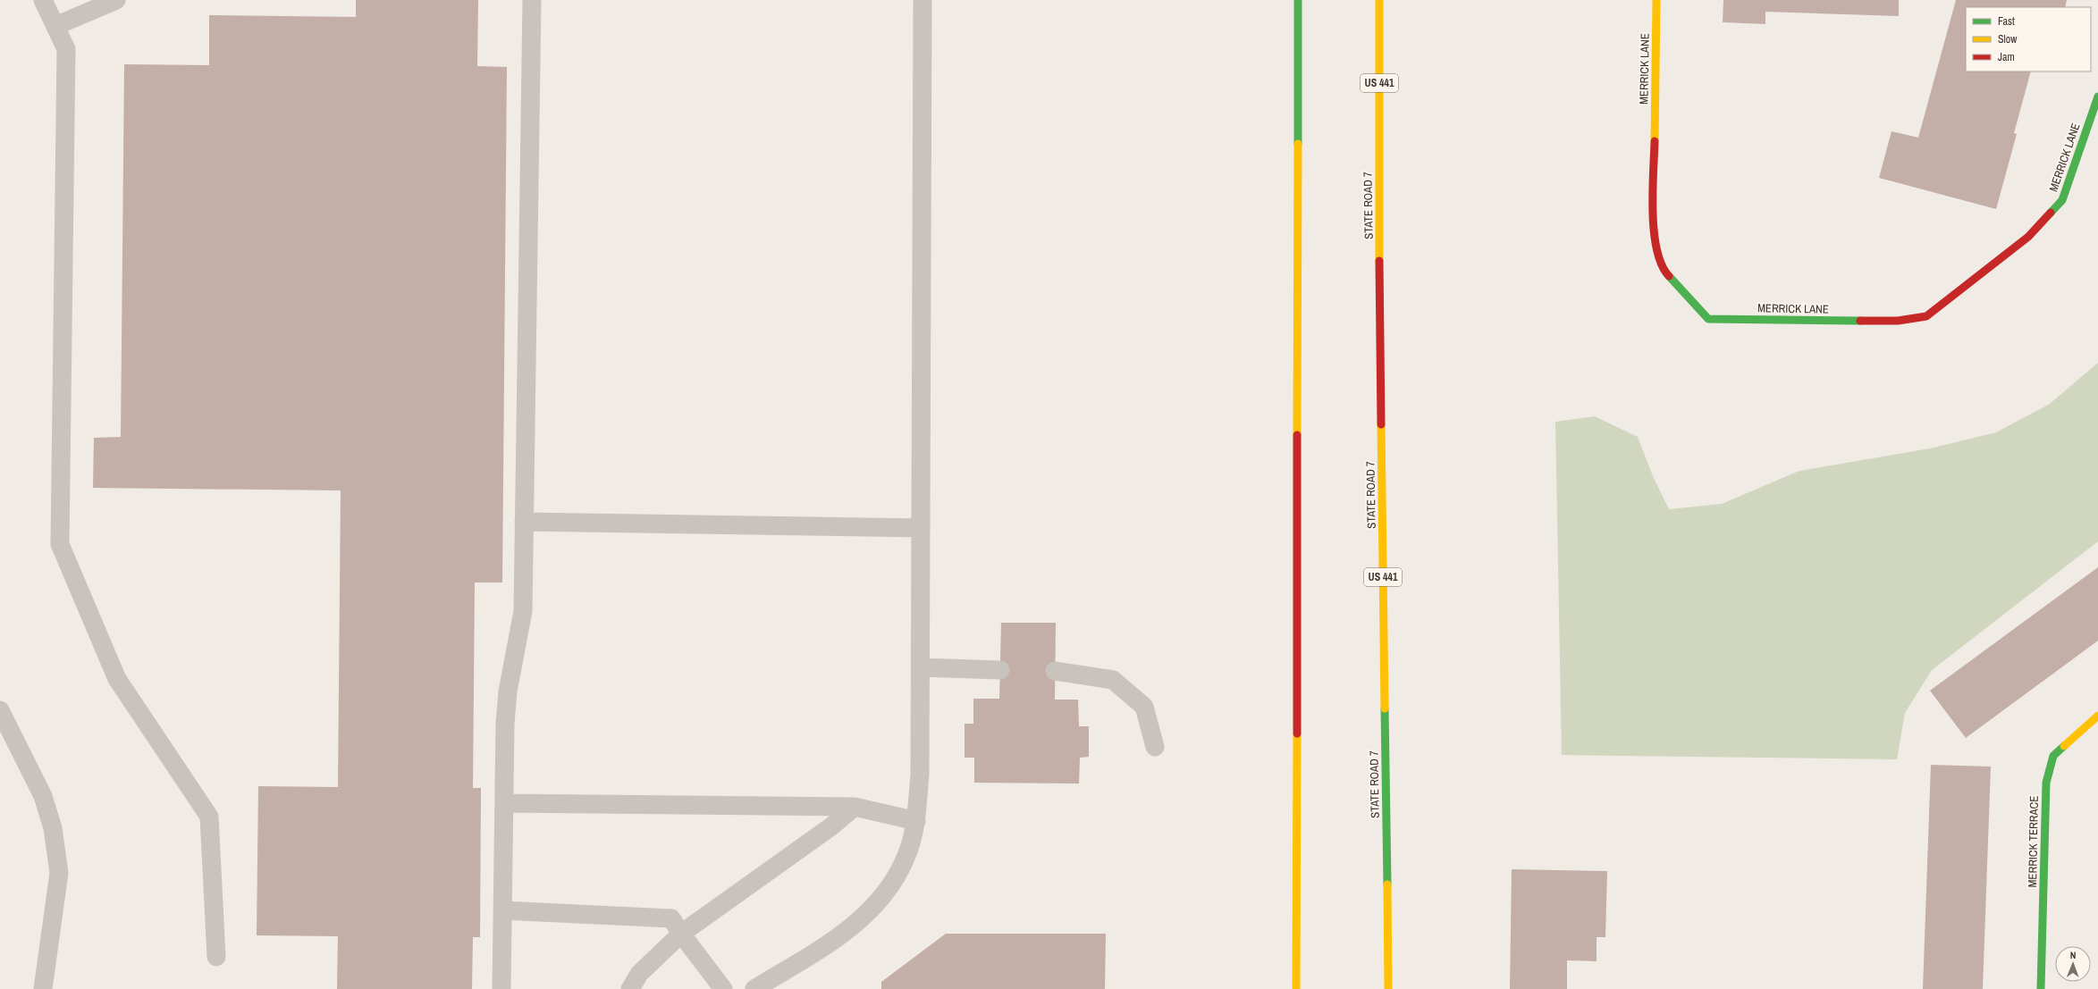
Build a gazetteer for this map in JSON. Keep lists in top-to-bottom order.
{
  "streets": {
    "main road": [
      "MERRICK LANE",
      "US 441",
      "STATE ROAD 7",
      "MERRICK TERRACE"
    ]
  },
  "legend": ["Fast", "Slow", "Jam"],
  "north": "top"
}
